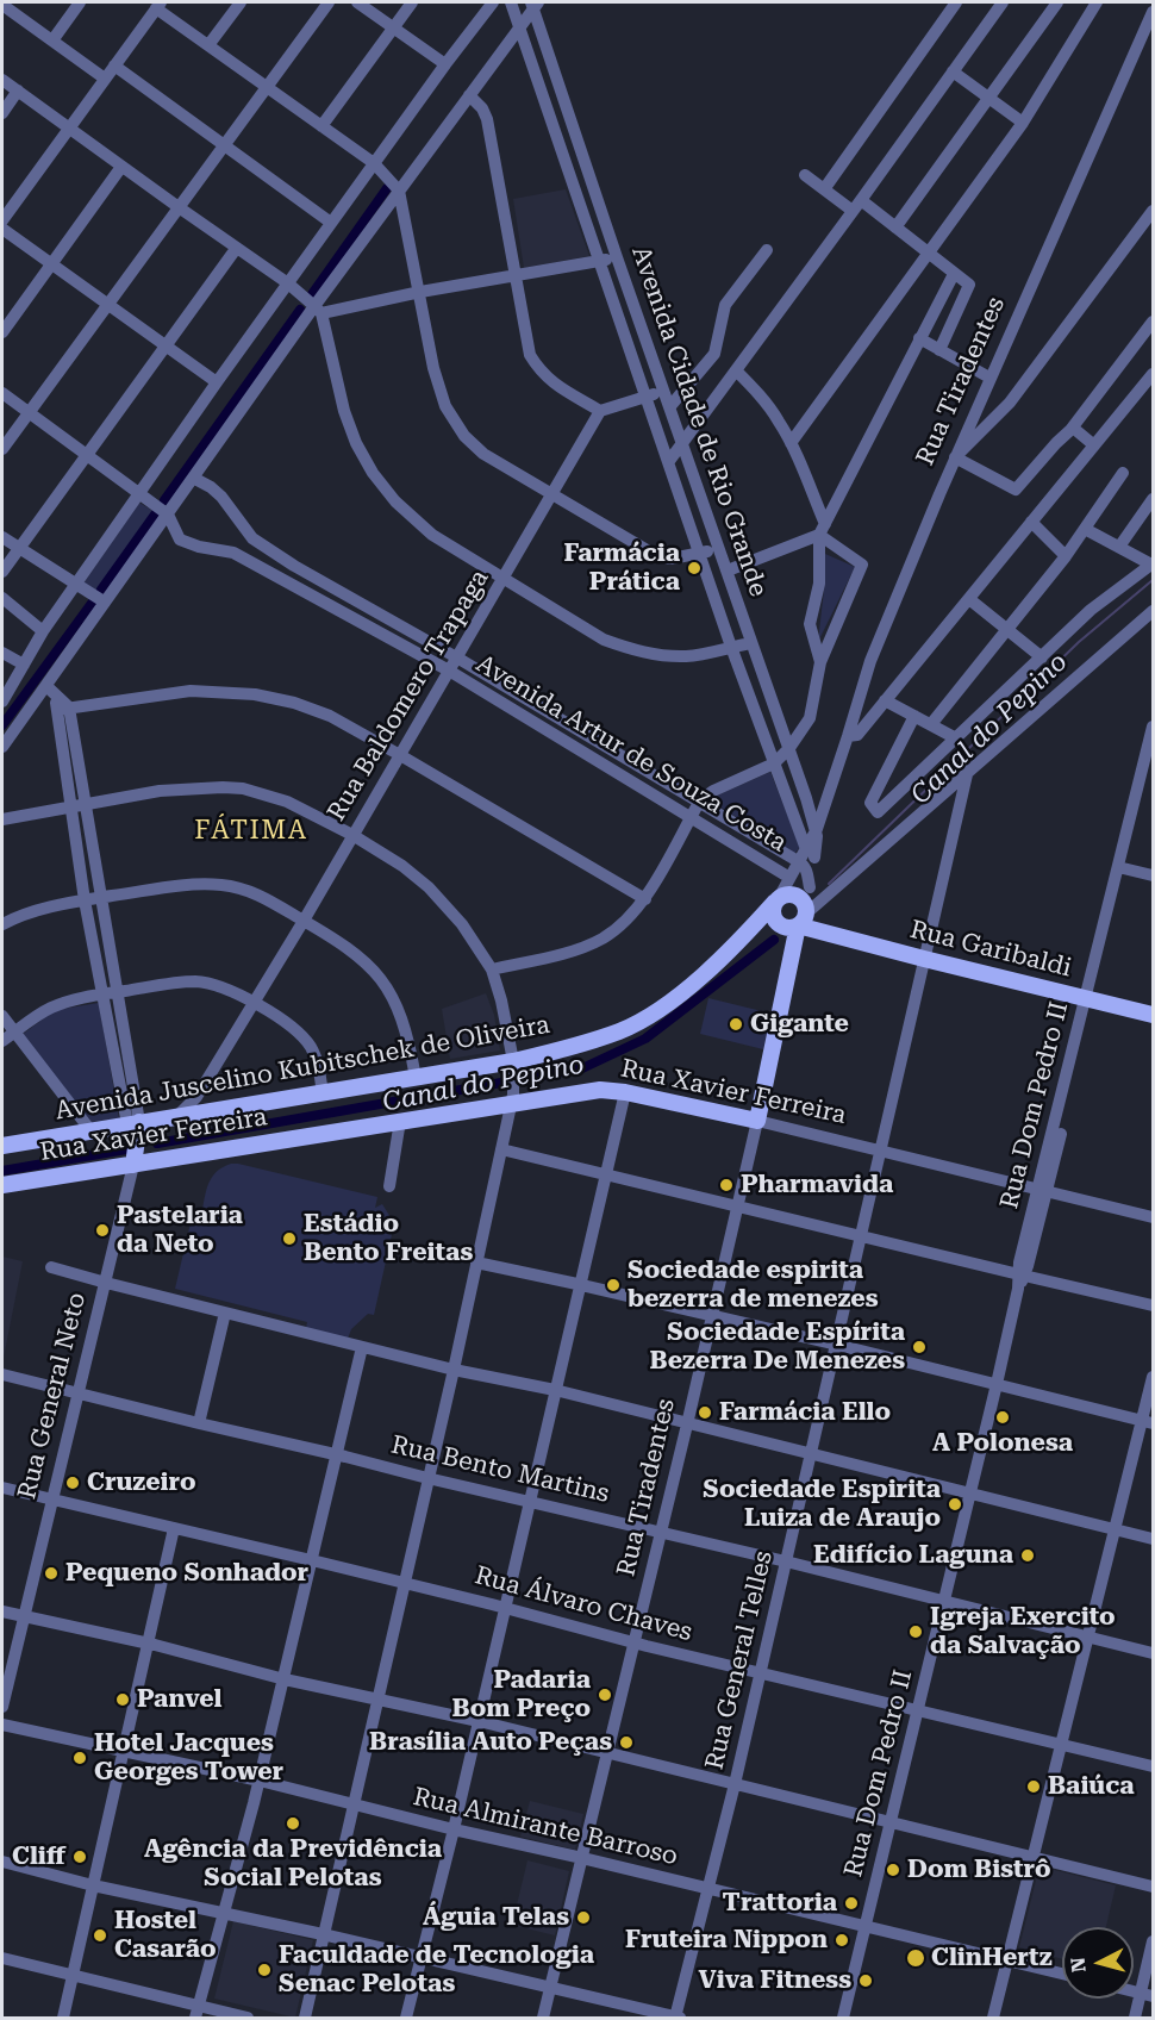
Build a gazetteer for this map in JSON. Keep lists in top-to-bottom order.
{
  "streets": {
    "main road": [
      "Rua Tiradentes",
      "Rua Garibaldi",
      "Avenida Juscelino Kubitschek de Oliveira",
      "Rua Xavier Ferreira",
      "Rua General Neto"
    ],
    "street": [
      "Avenida Cidade de Rio Grande",
      "Rua Baldomero Trapaga",
      "Avenida Artur de Souza Costa",
      "Rua Dom Pedro II",
      "Rua Bento Martins",
      "Rua Álvaro Chaves",
      "Rua General Telles",
      "Rua Almirante Barroso"
    ]
  },
  "crossings": [
    ["Rua Tiradentes", "Avenida Cidade de Rio Grande"],
    ["Rua Tiradentes", "Avenida Artur de Souza Costa"],
    ["Rua Tiradentes", "Rua Garibaldi"],
    ["Rua Tiradentes", "Avenida Juscelino Kubitschek de Oliveira"],
    ["Rua Tiradentes", "Rua Xavier Ferreira"],
    ["Rua Tiradentes", "Rua Bento Martins"],
    ["Rua Tiradentes", "Rua Álvaro Chaves"],
    ["Rua Tiradentes", "Rua Almirante Barroso"],
    ["Avenida Cidade de Rio Grande", "Avenida Artur de Souza Costa"],
    ["Rua Baldomero Trapaga", "Avenida Artur de Souza Costa"],
    ["Rua Baldomero Trapaga", "Avenida Juscelino Kubitschek de Oliveira"],
    ["Rua Garibaldi", "Avenida Juscelino Kubitschek de Oliveira"],
    ["Rua Garibaldi", "Rua Dom Pedro II"],
    ["Rua Garibaldi", "Rua General Telles"],
    ["Avenida Juscelino Kubitschek de Oliveira", "Rua General Neto"],
    ["Rua Xavier Ferreira", "Rua Dom Pedro II"],
    ["Rua Xavier Ferreira", "Rua General Neto"],
    ["Rua Xavier Ferreira", "Rua General Telles"],
    ["Rua Dom Pedro II", "Rua Bento Martins"],
    ["Rua Dom Pedro II", "Rua Álvaro Chaves"],
    ["Rua Dom Pedro II", "Rua Almirante Barroso"],
    ["Rua General Neto", "Rua Bento Martins"],
    ["Rua General Neto", "Rua Álvaro Chaves"],
    ["Rua Bento Martins", "Rua General Telles"],
    ["Rua Álvaro Chaves", "Rua General Telles"],
    ["Rua General Telles", "Rua Almirante Barroso"]
  ],
  "districts": ["FÁTIMA"],
  "water": ["Canal do Pepino"],
  "places": [
    "Farmácia Prática",
    "Gigante",
    "Pharmavida",
    "Pastelaria da Neto",
    "Estádio Bento Freitas",
    "Sociedade espirita bezerra de menezes",
    "Sociedade Espírita Bezerra De Menezes",
    "Farmácia Ello",
    "A Polonesa",
    "Cruzeiro",
    "Sociedade Espirita Luiza de Araujo",
    "Edifício Laguna",
    "Pequeno Sonhador",
    "Igreja Exercito da Salvação",
    "Padaria Bom Preço",
    "Panvel",
    "Brasília Auto Peças",
    "Hotel Jacques Georges Tower",
    "Baiúca",
    "Agência da Previdência Social Pelotas",
    "Cliff",
    "Dom Bistrô",
    "Trattoria",
    "Águia Telas",
    "Hostel Casarão",
    "Fruteira Nippon",
    "ClinHertz",
    "Faculdade de Tecnologia Senac Pelotas",
    "Viva Fitness"
  ],
  "north": "left"
}
